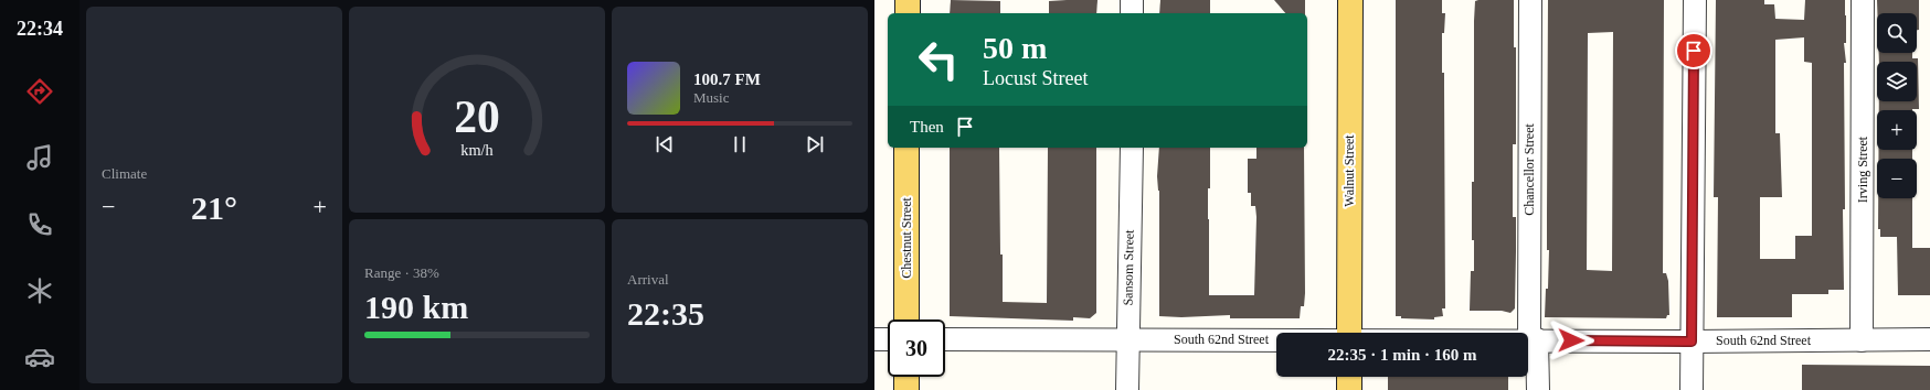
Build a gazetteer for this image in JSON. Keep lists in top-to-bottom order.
{
  "streets": {
    "main road": ["Walnut Street", "Chestnut Street"],
    "street": [
      "Chancellor Street",
      "Irving Street",
      "Sansom Street",
      "South 62nd Street"
    ]
  },
  "crossings": [
    ["Chancellor Street", "South 62nd Street"],
    ["Irving Street", "South 62nd Street"],
    ["Sansom Street", "South 62nd Street"]
  ],
  "page": {
    "tabs": "22:34",
    "tile": [
      "Climate",
      ["Range · 38%", "190 km"],
      ["Arrival", "22:35"]
    ],
    "map_buttons": ["+", "−"],
    "turn": ["50 m", "Locust Street"],
    "song": ["100.7 FM", "Music"],
    "then": "Then",
    "heat": ["−", "21°", "+"],
    "limit": "30",
    "trip": "22:35 · 1 min · 160 m",
    "gauge": ["20", "km/h"]
  }
}
